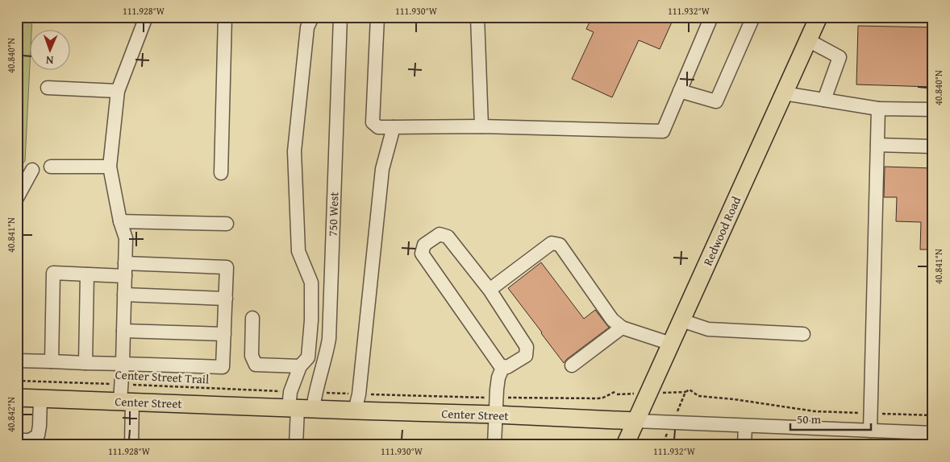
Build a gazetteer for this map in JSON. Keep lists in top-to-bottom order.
{
  "streets": {
    "main road": ["Redwood Road", "Center Street"],
    "street": ["750 West"],
    "path": ["Center Street Trail"]
  },
  "crossings": [
    ["750 West", "Center Street Trail"],
    ["750 West", "Center Street"],
    ["Redwood Road", "Center Street"],
    ["Center Street Trail", "Center Street"]
  ],
  "scale_bar": "50 m",
  "north": "bottom",
  "coordinates": [
    "111.928°W",
    "111.930°W",
    "111.932°W",
    "40.840°N",
    "40.841°N",
    "40.842°N"
  ]
}
